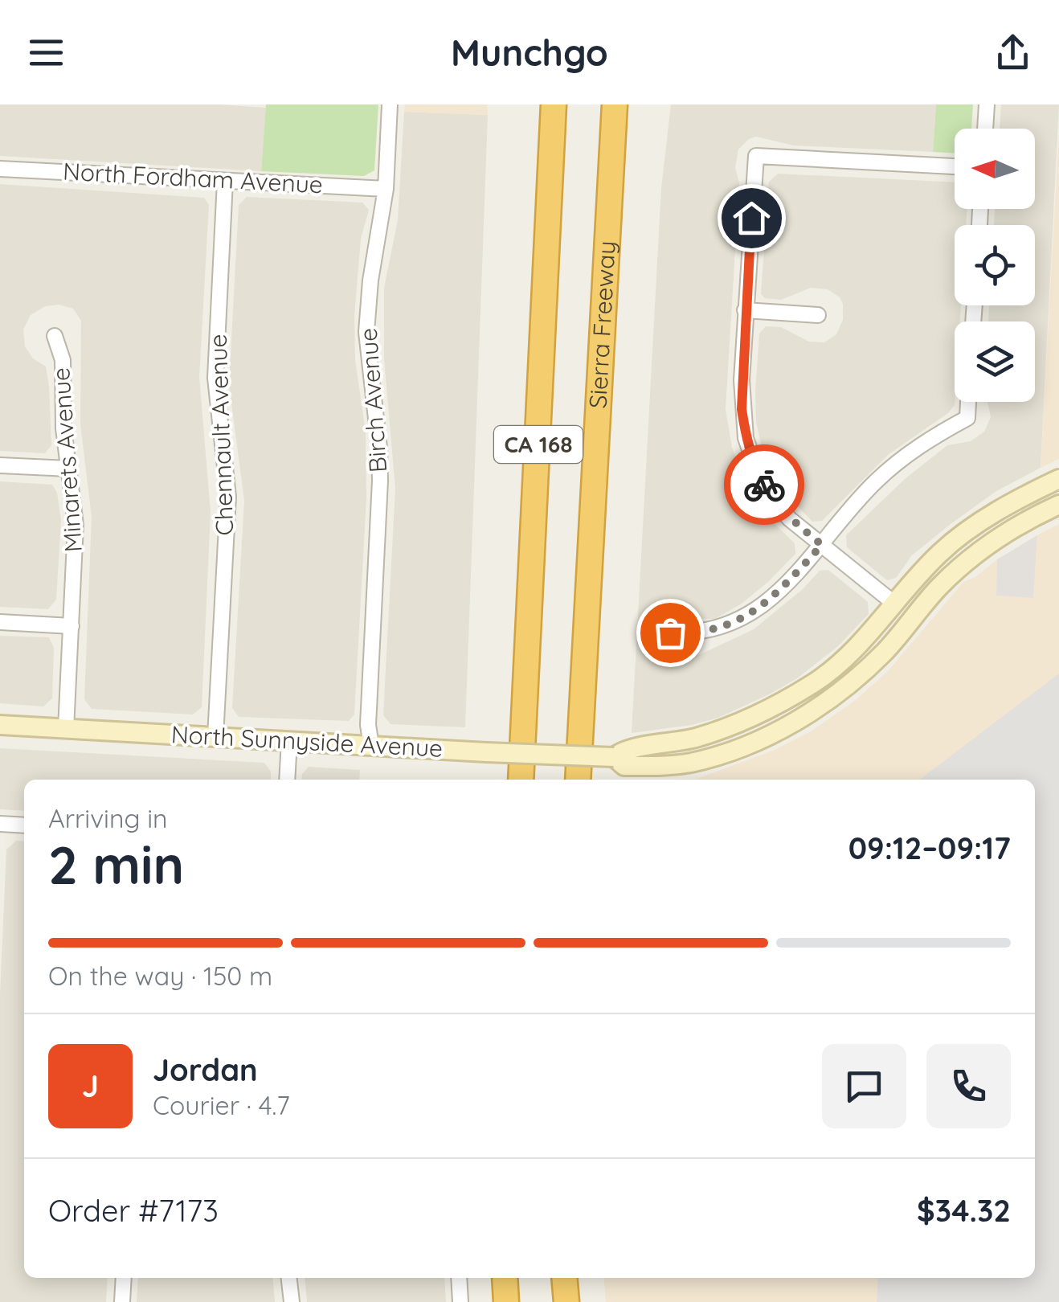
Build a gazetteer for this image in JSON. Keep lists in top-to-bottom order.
{
  "streets": {
    "highway": ["Sierra Freeway", "CA 168"],
    "main road": ["North Sunnyside Avenue"],
    "street": [
      "North Fordham Avenue",
      "Birch Avenue",
      "Chennault Avenue",
      "Minarets Avenue"
    ]
  },
  "crossings": [
    ["North Fordham Avenue", "Birch Avenue"],
    ["North Fordham Avenue", "Chennault Avenue"],
    ["Birch Avenue", "North Sunnyside Avenue"],
    ["Chennault Avenue", "North Sunnyside Avenue"],
    ["Minarets Avenue", "North Sunnyside Avenue"]
  ],
  "north": "left",
  "page": {
    "header": "Munchgo",
    "heading": ["2 min", "Arriving in", "09:12–09:17"],
    "panel": [
      "Jordan",
      "Courier · 4.7",
      "Order #7173",
      "$34.32"
    ],
    "bar": "On the way · 150 m",
    "round": "J"
  }
}
